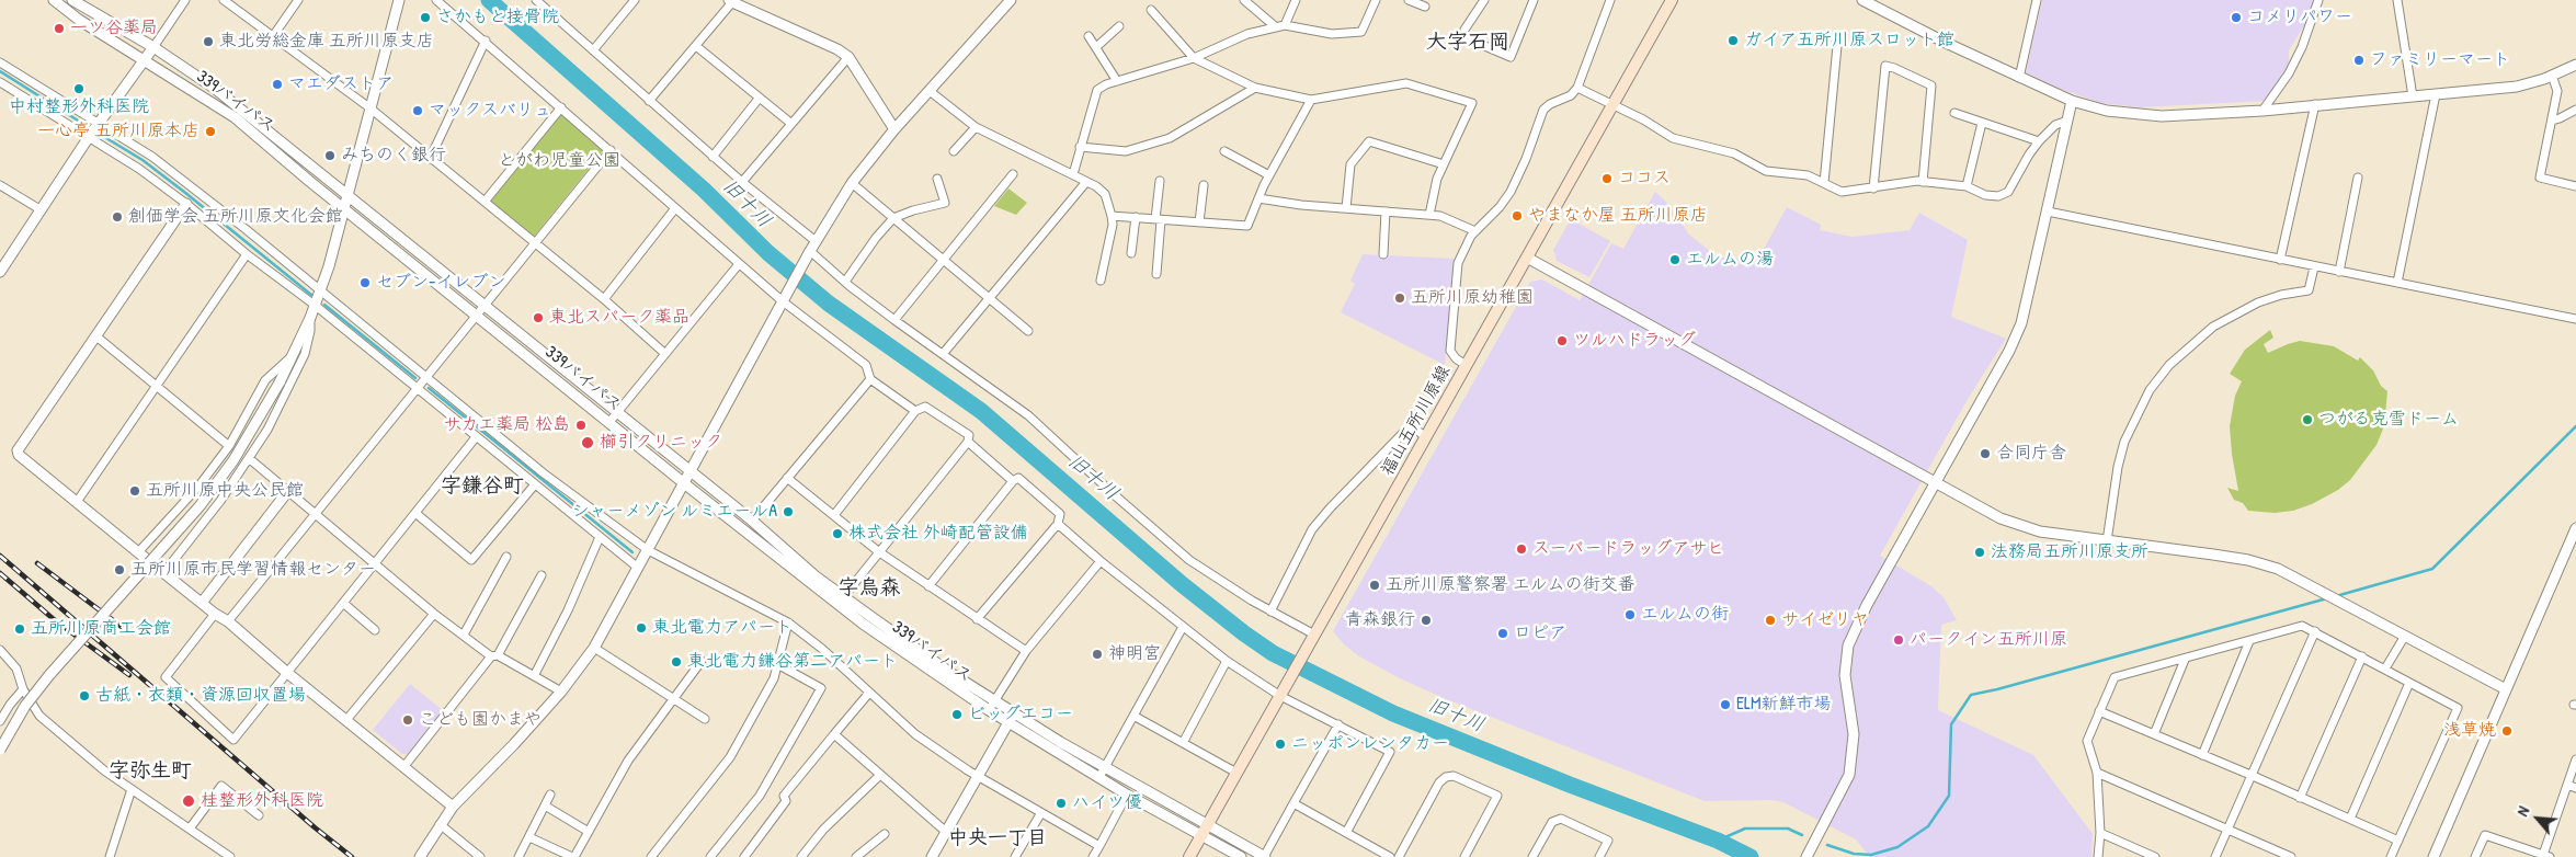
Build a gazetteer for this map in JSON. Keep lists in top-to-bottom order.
{
  "streets": {
    "main road": ["福山五所川原線"],
    "street": ["339バイパス"]
  },
  "crossings": [
    ["339バイパス", "福山五所川原線"]
  ],
  "districts": [
    "大字石岡",
    "字鎌谷町",
    "字烏森",
    "字弥生町",
    "中央一丁目"
  ],
  "water": ["旧十川"],
  "parks": ["とがわ児童公園"],
  "places": [
    "さかもと接骨院",
    "コメリパワー",
    "一ツ谷薬局",
    "ガイア五所川原スロット館",
    "東北労総金庫 五所川原支店",
    "ファミリーマート",
    "マエダストア",
    "中村整形外科医院",
    "マックスバリュ",
    "一心亭 五所川原本店",
    "みちのく銀行",
    "ココス",
    "やまなか屋 五所川原店",
    "創価学会 五所川原文化会館",
    "エルムの湯",
    "セブン-イレブン",
    "五所川原幼稚園",
    "東北スパーク薬品",
    "ツルハドラッグ",
    "つがる克雪ドーム",
    "サカエ薬局 松島",
    "櫛引クリニック",
    "合同庁舎",
    "五所川原中央公民館",
    "シャーメゾン ルミエールA",
    "株式会社 外崎配管設備",
    "スーパードラッグアサヒ",
    "法務局五所川原支所",
    "五所川原市民学習情報センター",
    "五所川原警察署 エルムの街交番",
    "エルムの街",
    "青森銀行",
    "サイゼリヤ",
    "東北電力アパート",
    "五所川原商工会館",
    "ロピア",
    "パークイン五所川原",
    "神明宮",
    "東北電力鎌谷第二アパート",
    "古紙・衣類・資源回収置場",
    "ELM新鮮市場",
    "ビッグエコー",
    "こども園かまや",
    "浅草焼",
    "ニッポンレンタカー",
    "桂整形外科医院",
    "ハイツ優"
  ],
  "north": "top left"
}
